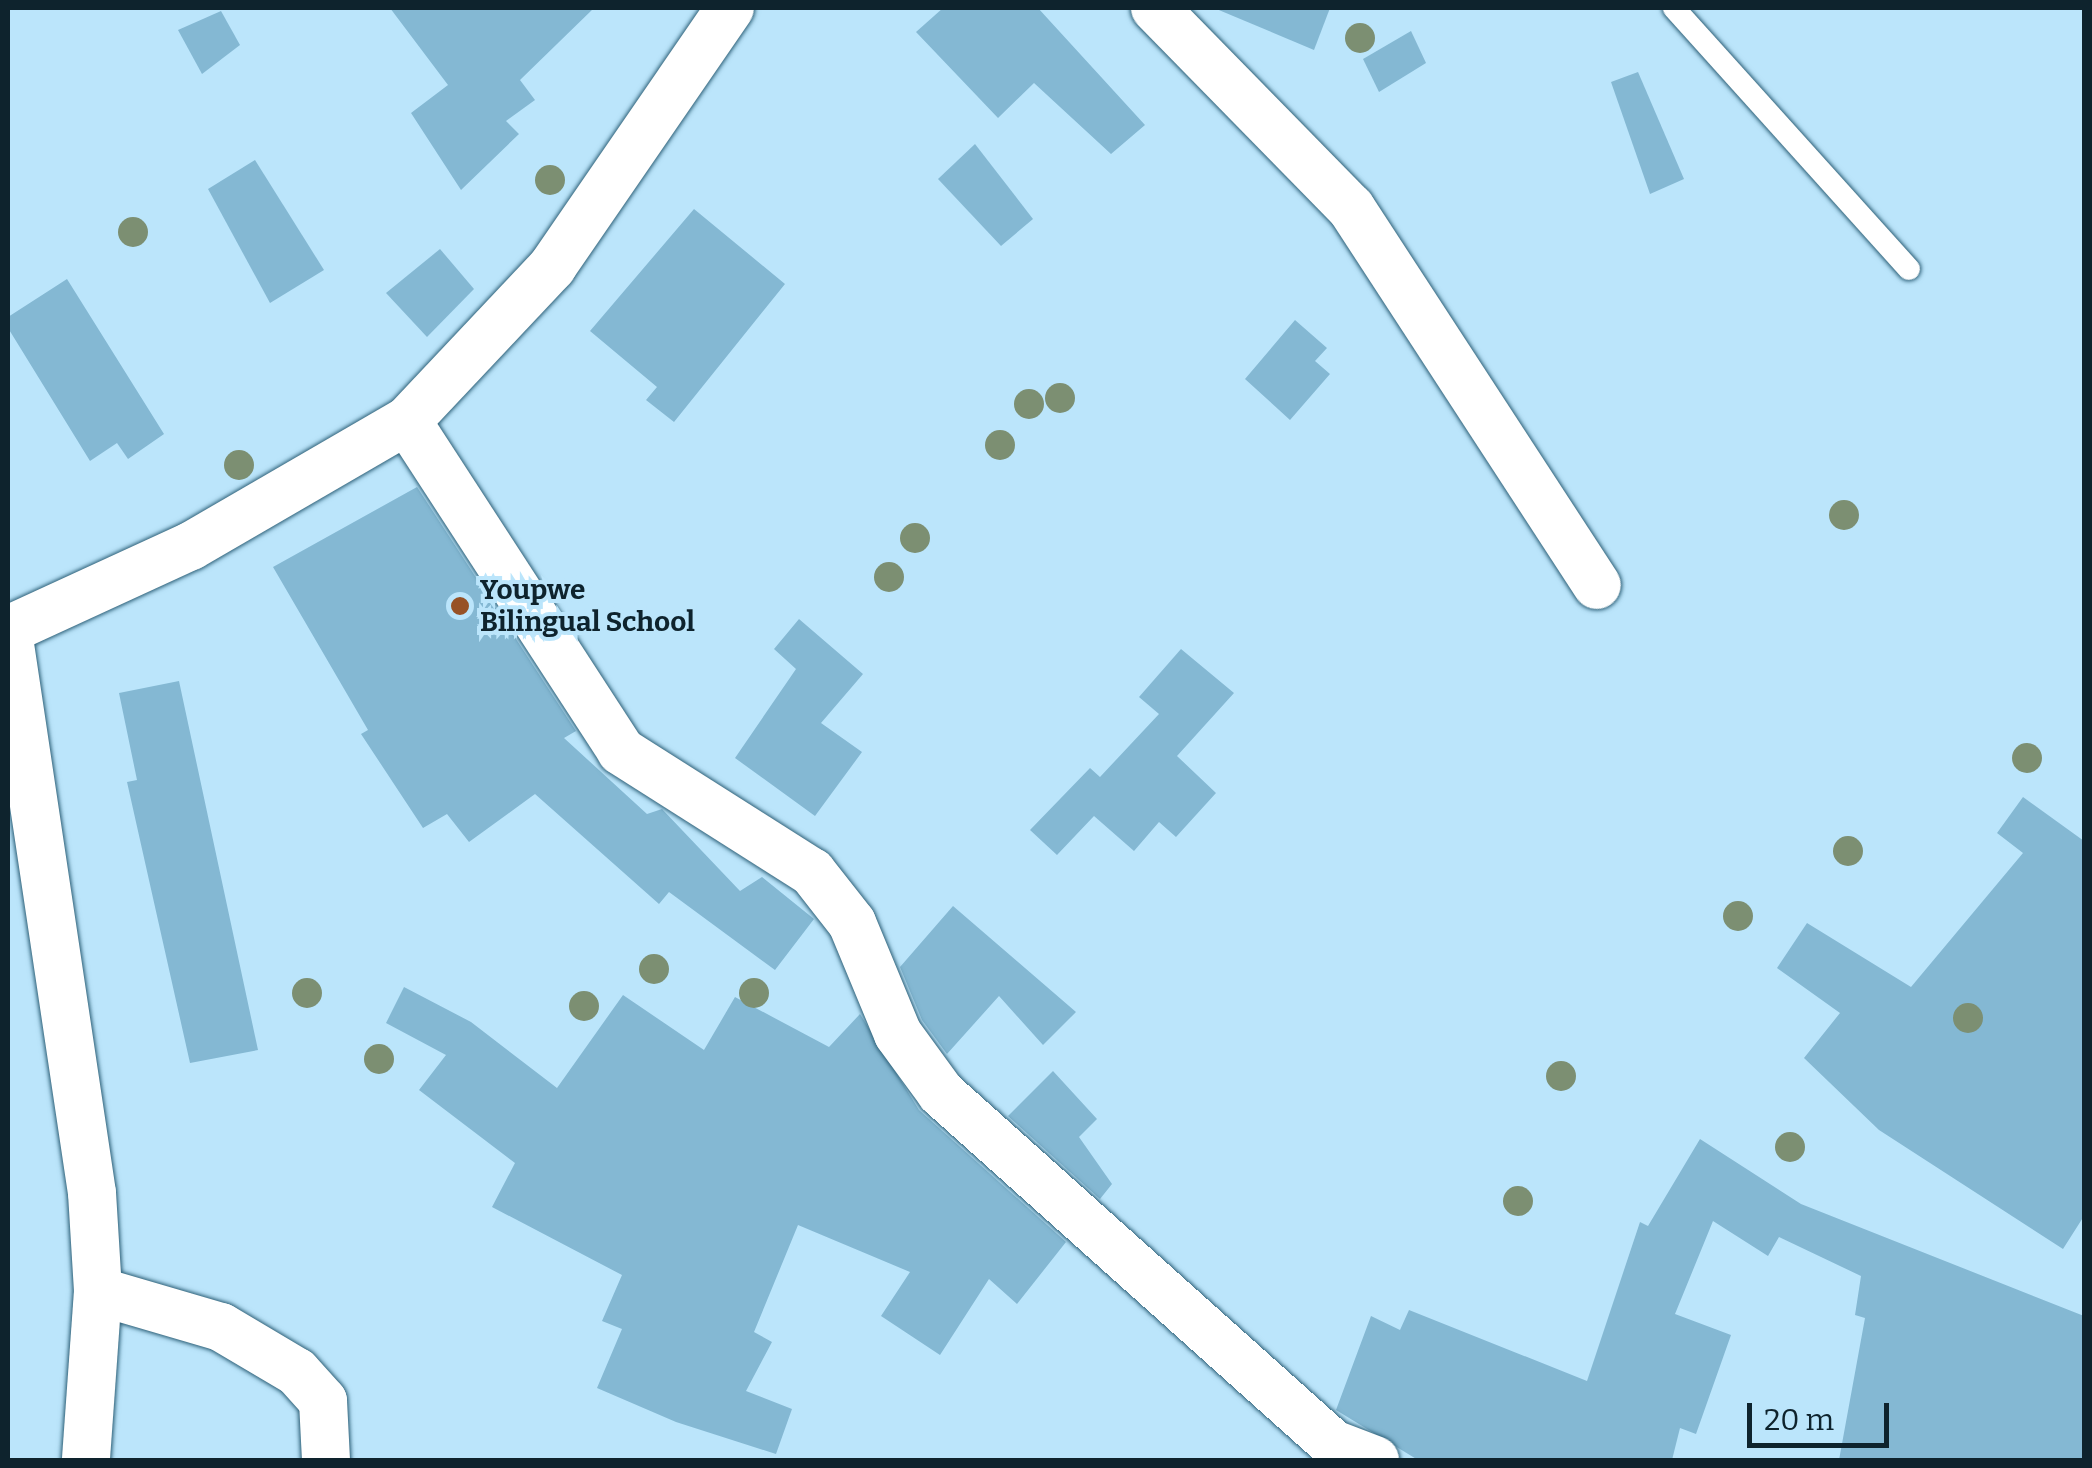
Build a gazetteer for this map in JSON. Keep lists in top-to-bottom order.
{
  "places": ["Youpwe Bilingual School"],
  "scale_bar": "20 m"
}
